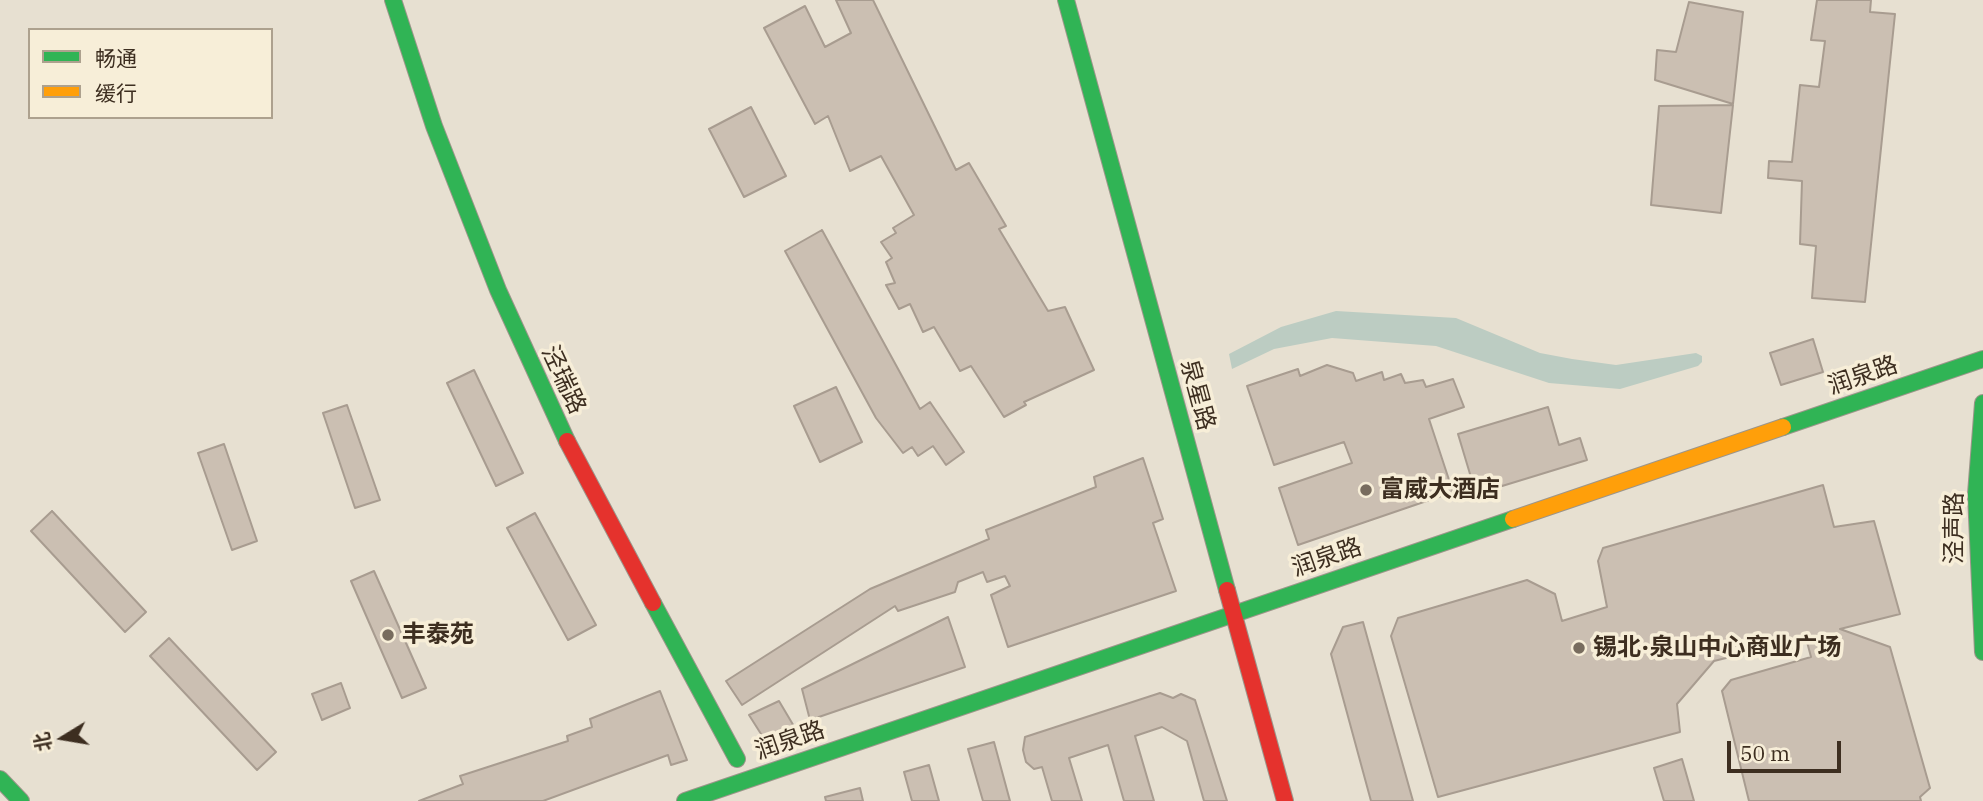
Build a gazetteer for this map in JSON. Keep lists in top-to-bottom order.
{
  "streets": {
    "street": [
      "润泉路",
      "泾瑞路",
      "泉星路",
      "泾声路"
    ]
  },
  "crossings": [
    ["润泉路", "泉星路"]
  ],
  "places": ["富威大酒店", "丰泰苑", "锡北·泉山中心商业广场"],
  "legend": ["畅通", "缓行"],
  "scale_bar": "50 m",
  "north": "left"
}
